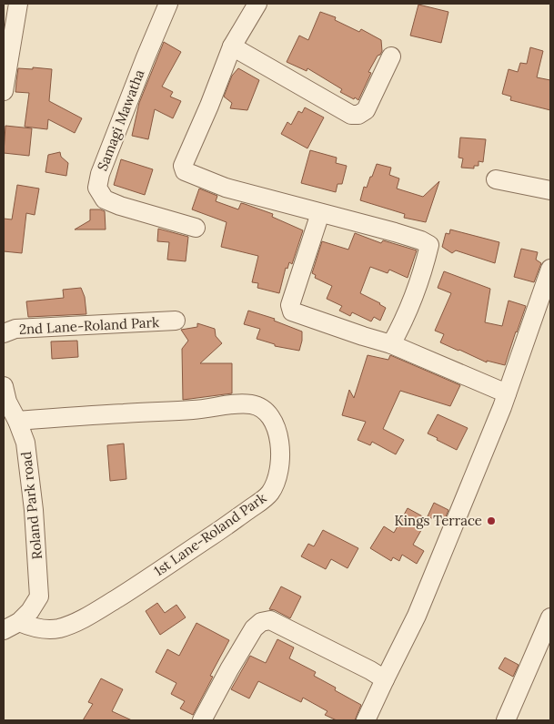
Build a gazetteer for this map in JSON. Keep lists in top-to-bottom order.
{
  "streets": {
    "street": [
      "Samagi Mawatha",
      "2nd Lane-Roland Park",
      "Roland Park road",
      "1st Lane-Roland Park"
    ]
  },
  "crossings": [
    ["Roland Park road", "1st Lane-Roland Park"]
  ],
  "places": ["Kings Terrace"]
}
